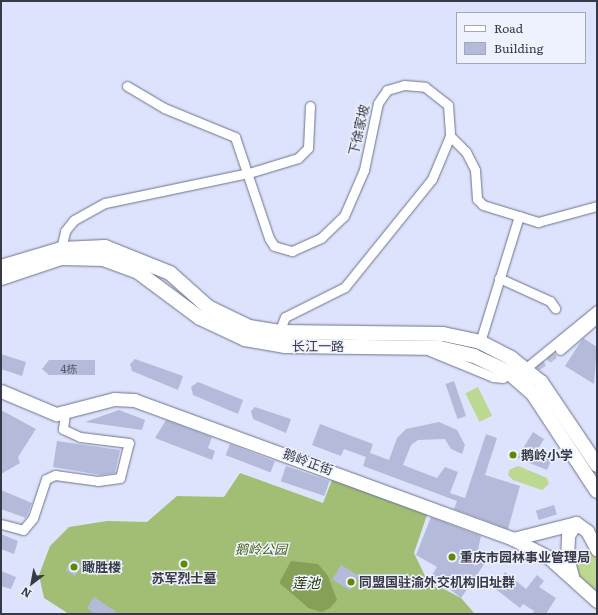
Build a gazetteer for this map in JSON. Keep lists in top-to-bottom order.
{
  "streets": {
    "main road": ["长江一路"],
    "street": ["下徐家坡", "鹅岭正街"]
  },
  "crossings": [
    ["下徐家坡", "长江一路"]
  ],
  "water": ["莲池"],
  "parks": ["鹅岭公园"],
  "places": [
    "鹅岭小学",
    "重庆市园林事业管理局",
    "苏军烈士墓",
    "瞰胜楼",
    "同盟国驻渝外交机构旧址群"
  ],
  "house_numbers": ["4栋"],
  "legend": ["Road", "Building"],
  "north": "bottom left"
}
